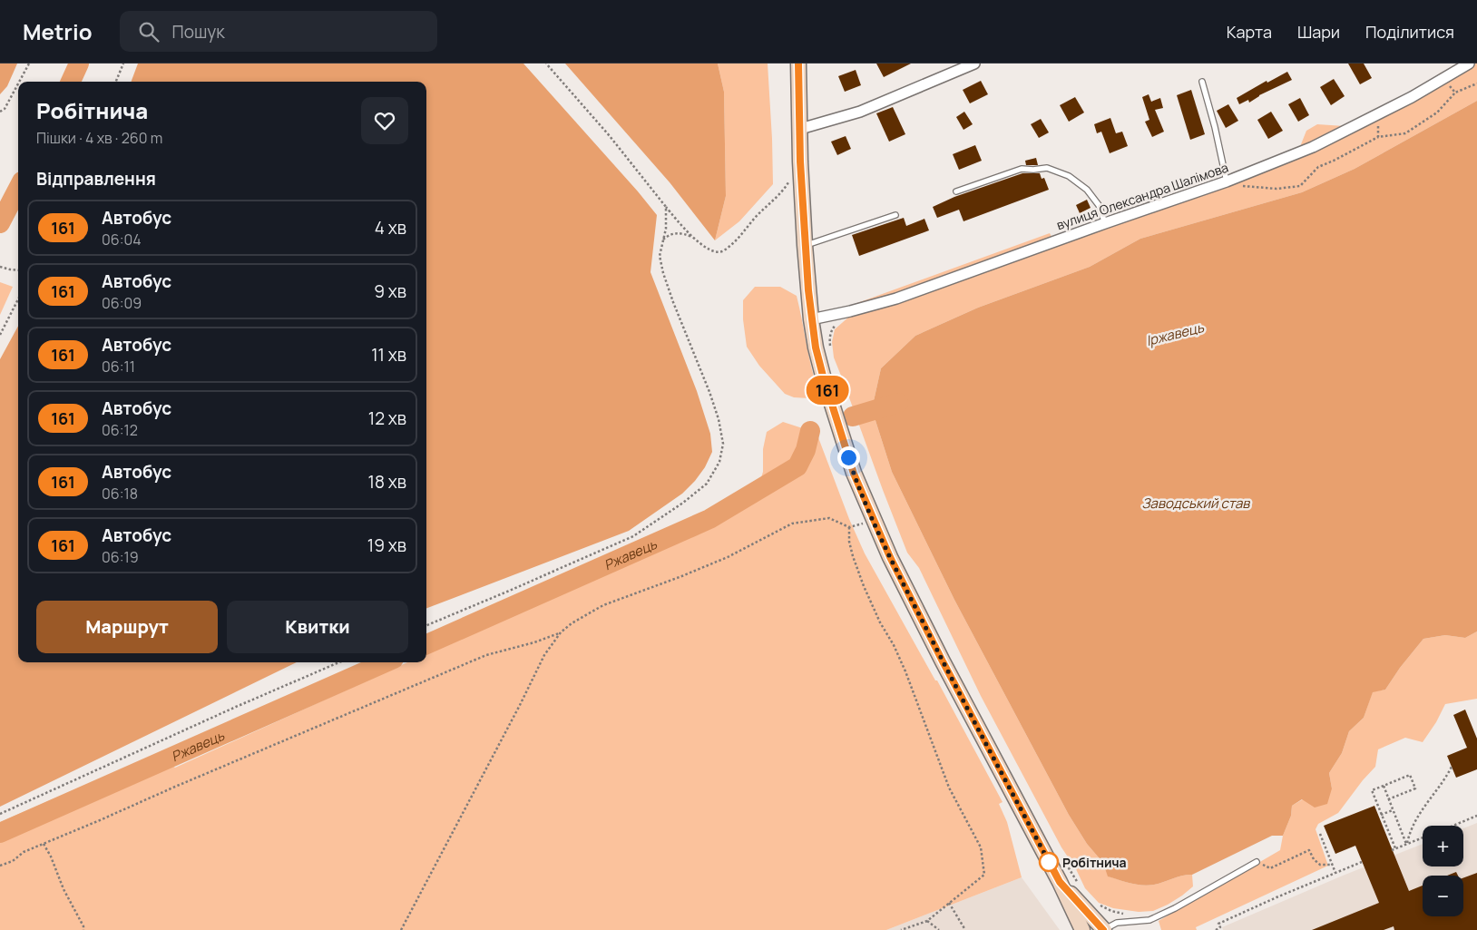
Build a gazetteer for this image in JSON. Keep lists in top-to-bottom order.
{
  "streets": {
    "street": ["вулиця Олександра Шалімова"]
  },
  "water": ["Іржавець", "Заводський став", "Ржавець"],
  "places": ["Робітнича"],
  "lines": ["bus line 161"],
  "page": {
    "header": "Metrio",
    "search": "Пошук",
    "nav": ["Карта", "Шари", "Поділитися"],
    "on_map": "161",
    "heading": [
      ["Робітнича", "Пішки · 4 хв · 260 m"],
      "Відправлення"
    ],
    "list": [
      {
        "mark": "161",
        "name": "Автобус",
        "note": "06:04",
        "value": "4 хв"
      },
      {
        "mark": "161",
        "name": "Автобус",
        "note": "06:09",
        "value": "9 хв"
      },
      {
        "mark": "161",
        "name": "Автобус",
        "note": "06:11",
        "value": "11 хв"
      },
      {
        "mark": "161",
        "name": "Автобус",
        "note": "06:12",
        "value": "12 хв"
      },
      {
        "mark": "161",
        "name": "Автобус",
        "note": "06:18",
        "value": "18 хв"
      },
      {
        "mark": "161",
        "name": "Автобус",
        "note": "06:19",
        "value": "19 хв"
      }
    ],
    "buttons": ["Маршрут", "Квитки"],
    "map_buttons": ["+", "−"]
  }
}
